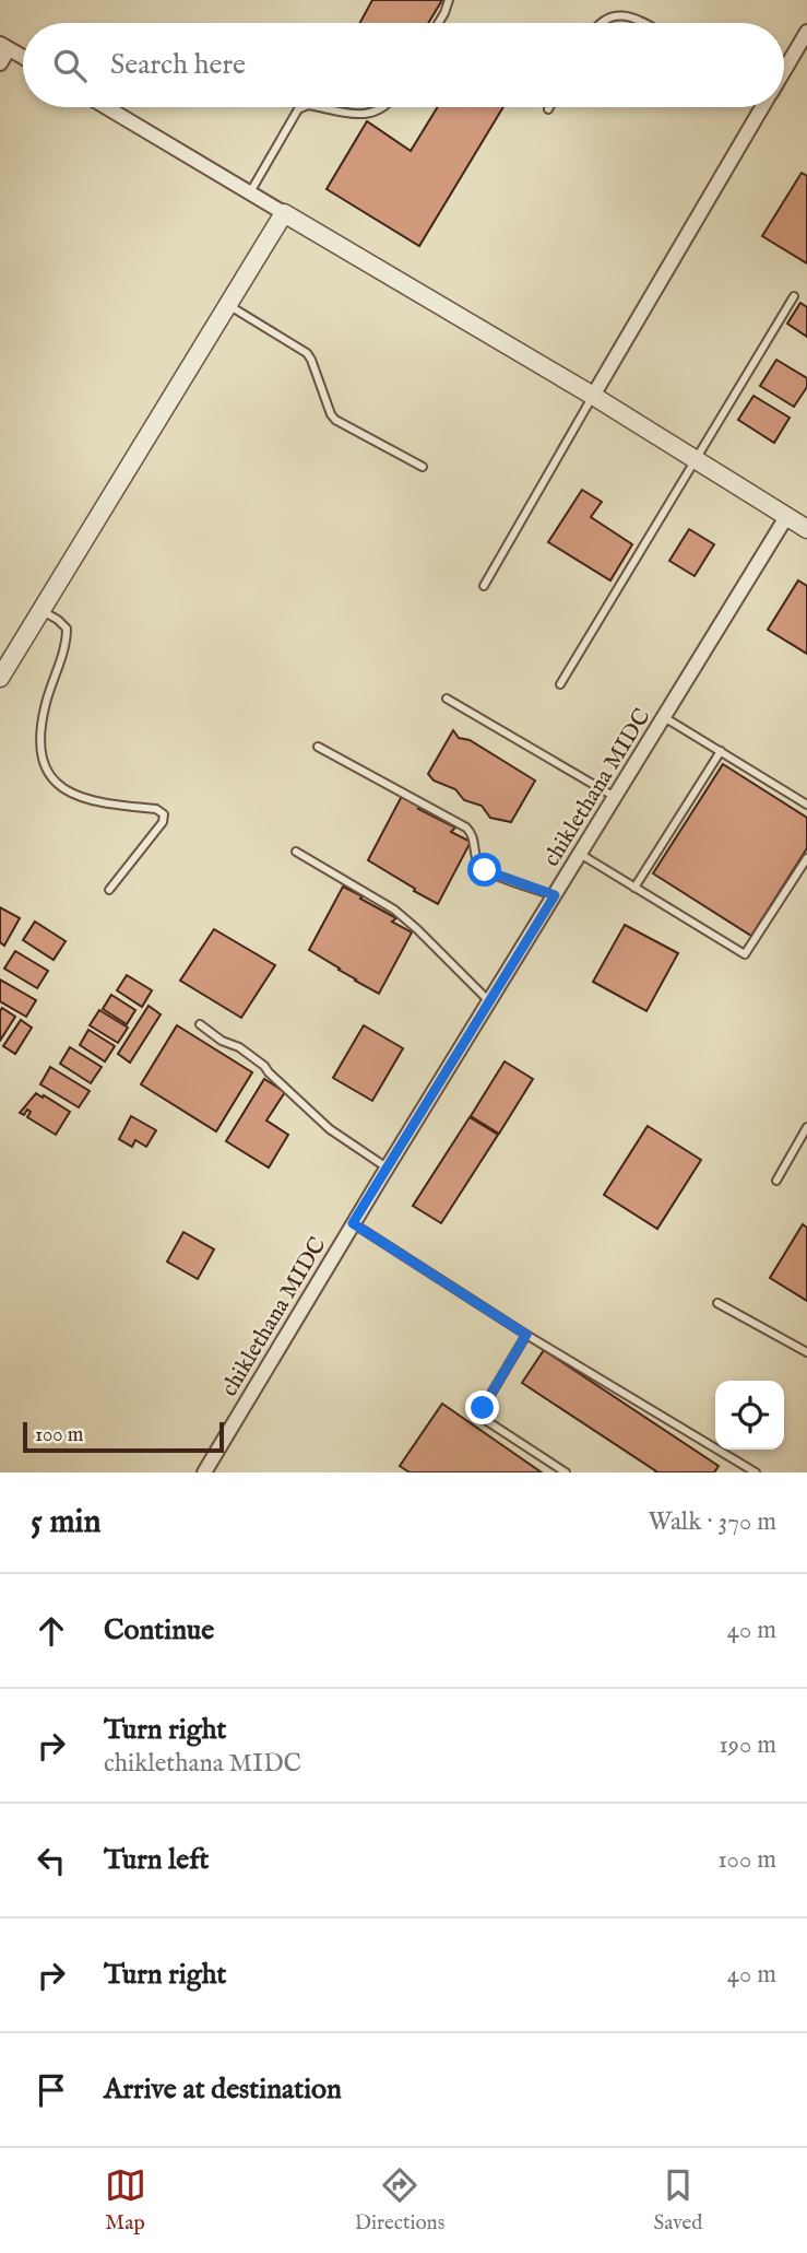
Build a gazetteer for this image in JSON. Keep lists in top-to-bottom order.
{
  "streets": {
    "street": ["chiklethana MIDC"]
  },
  "scale_bar": "100 m",
  "page": {
    "search": "Search here",
    "scale": "100 m",
    "heading": ["5 min", "Walk · 370 m"],
    "list": [
      ["Continue", "40 m"],
      ["Turn right", "chiklethana MIDC", "190 m"],
      ["Turn left", "100 m"],
      ["Turn right", "40 m"],
      "Arrive at destination"
    ],
    "nav": ["Map", "Directions", "Saved"]
  }
}
